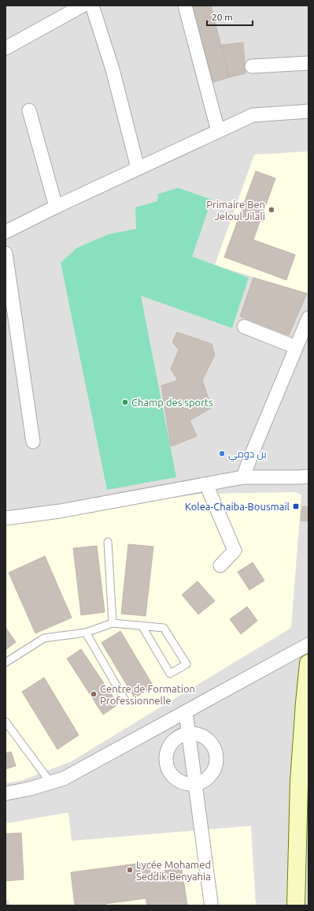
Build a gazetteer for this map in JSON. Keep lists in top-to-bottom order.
{
  "places": {
    "other": [
      "Primaire Ben Jeloul Jilali",
      "Champ des sports",
      "بن دومي",
      "Centre de Formation Professionnelle",
      "Lycée Mohamed Seddik Benyahia"
    ],
    "transit": ["Kolea-Chaiba-Bousmail"]
  },
  "scale_bar": "20 m"
}
